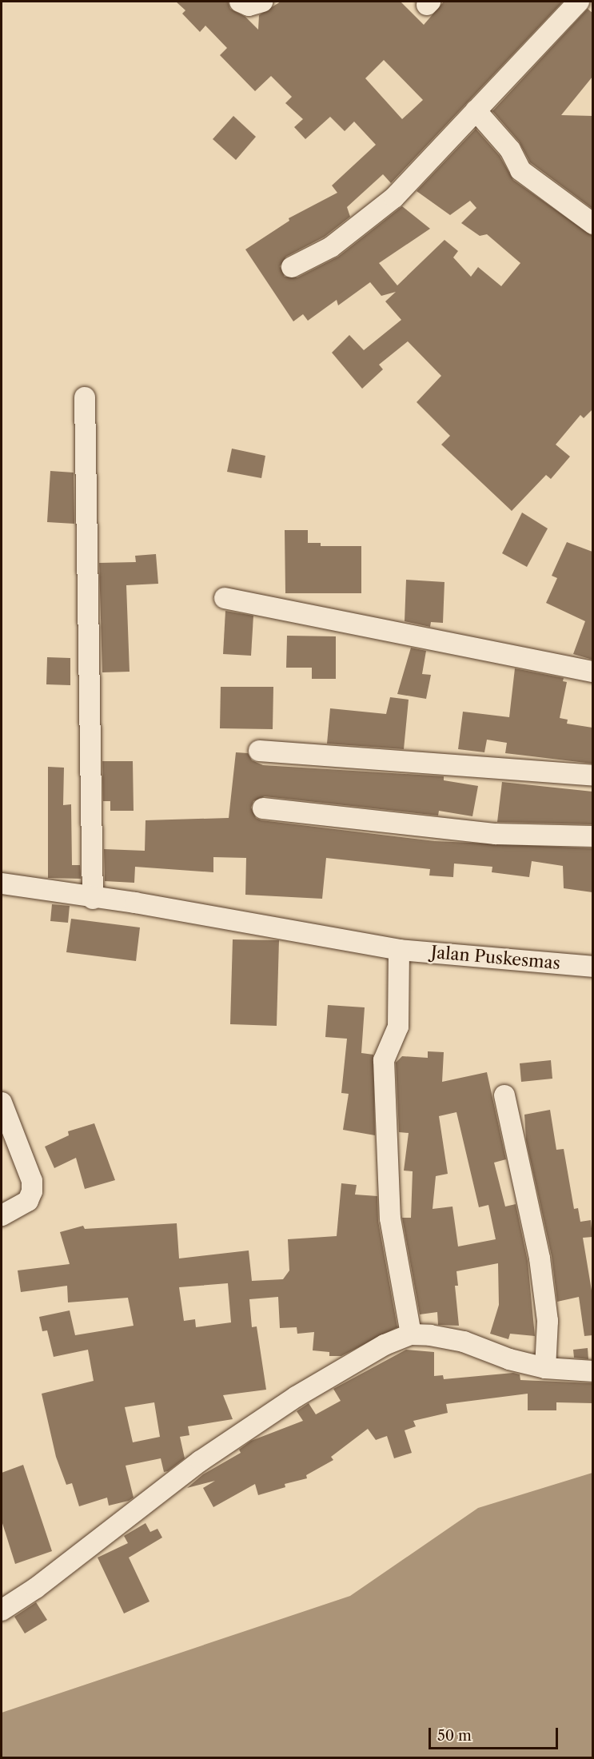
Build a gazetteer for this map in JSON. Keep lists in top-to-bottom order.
{
  "streets": {
    "street": ["Jalan Puskesmas"]
  },
  "scale_bar": "50 m"
}
